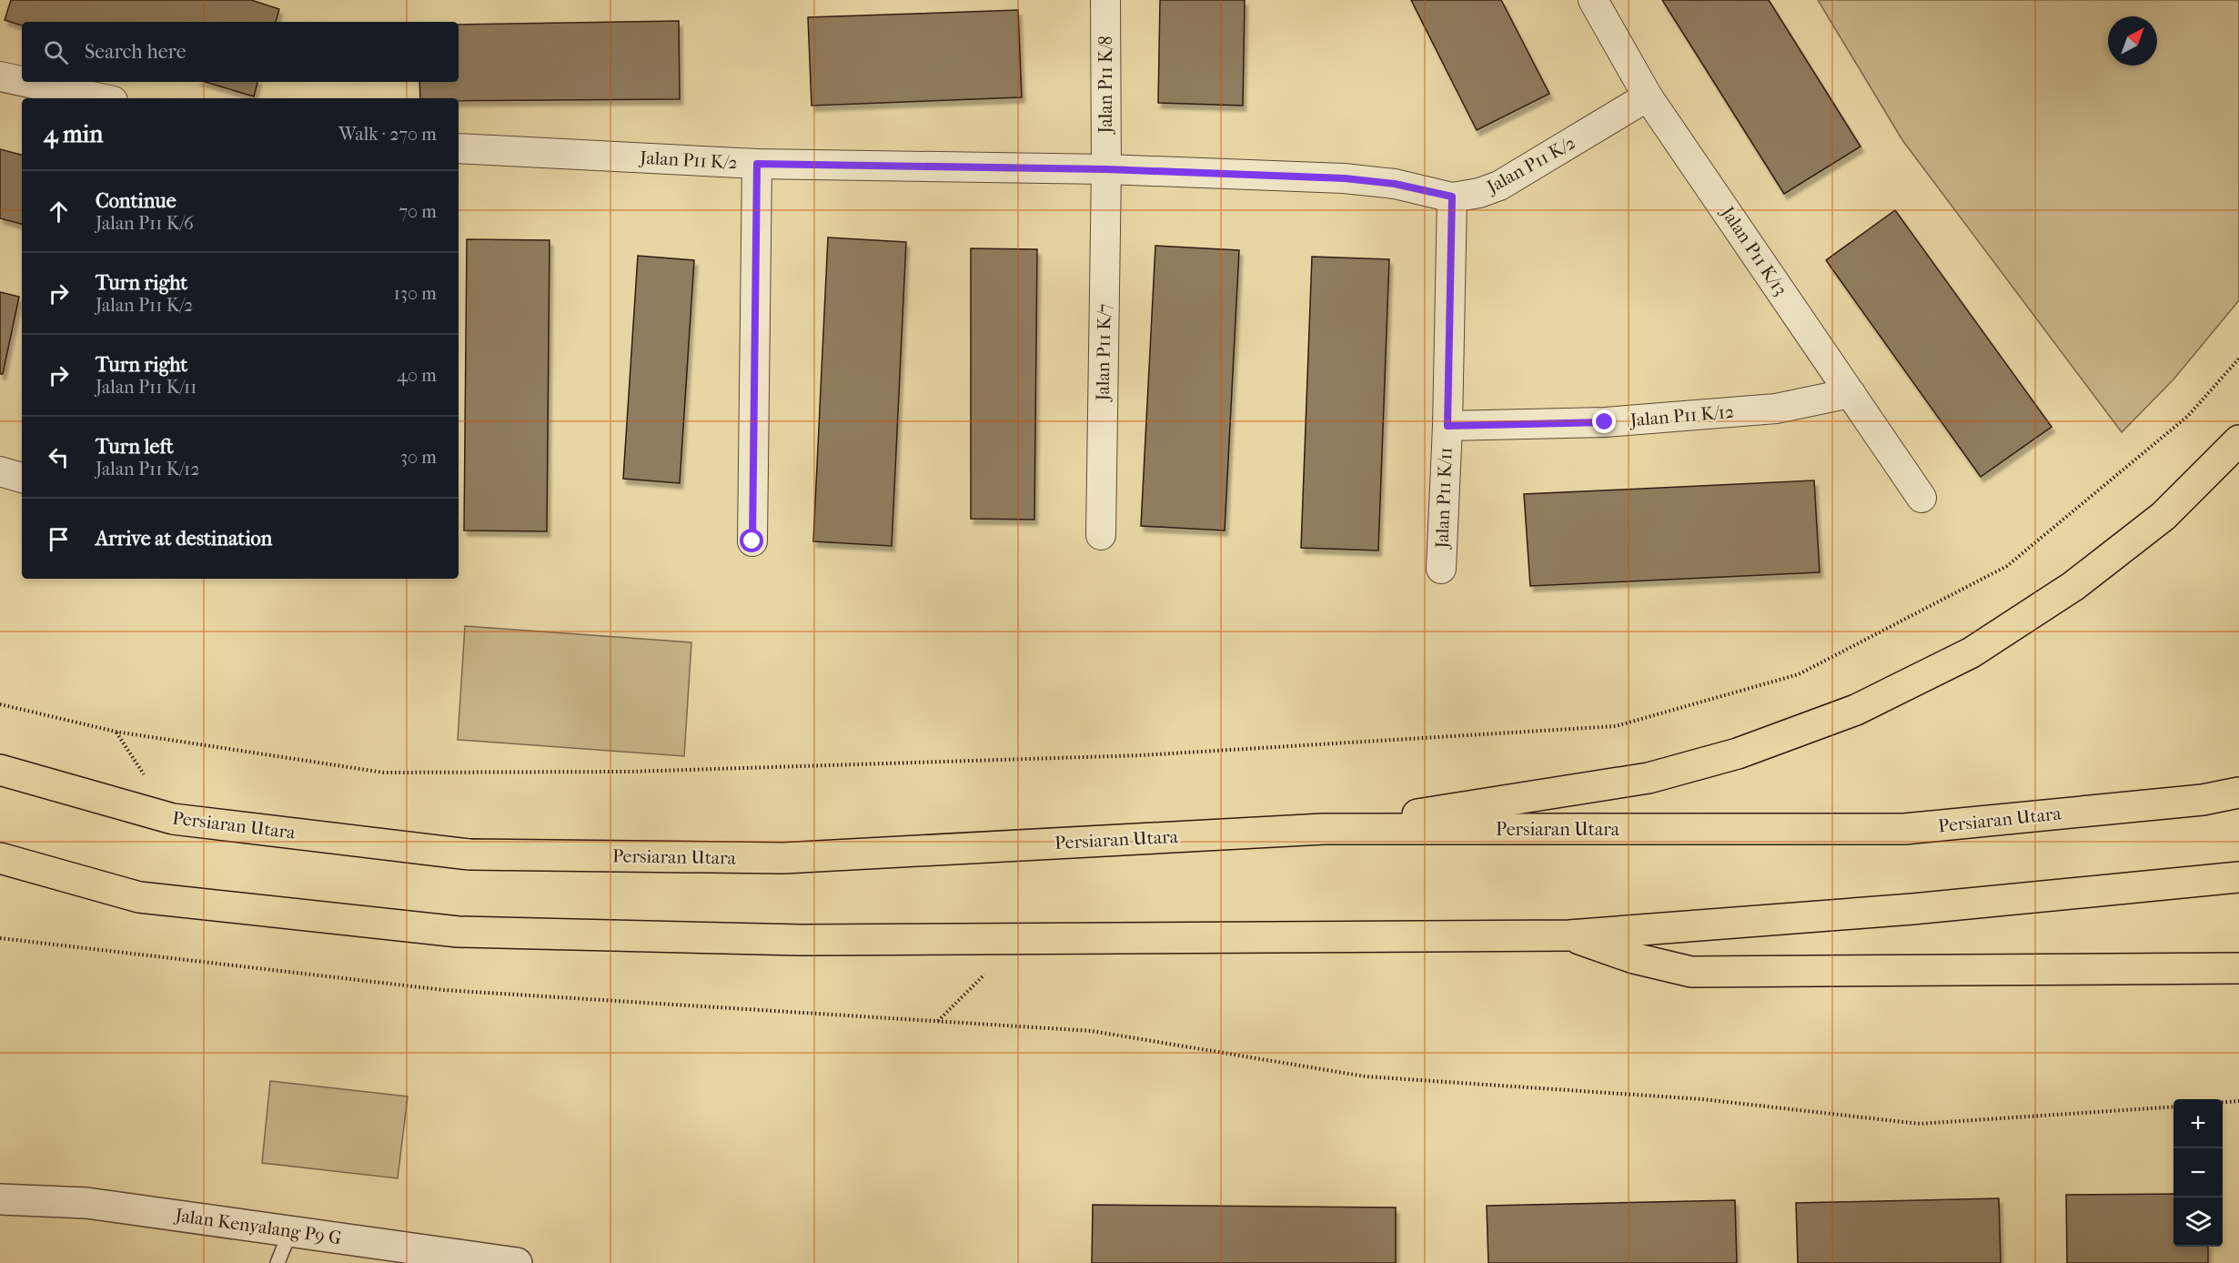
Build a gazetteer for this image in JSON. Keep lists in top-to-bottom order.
{
  "streets": {
    "main road": ["Persiaran Utara"],
    "street": [
      "Jalan P11 K/8",
      "Jalan P11 K/2",
      "Jalan P11 K/13",
      "Jalan P11 K/7",
      "Jalan P11 K/12",
      "Jalan P11 K/11",
      "Jalan Kenyalang P9 G"
    ]
  },
  "crossings": [
    ["Jalan P11 K/8", "Jalan P11 K/2"],
    ["Jalan P11 K/8", "Jalan P11 K/7"],
    ["Jalan P11 K/2", "Jalan P11 K/13"],
    ["Jalan P11 K/2", "Jalan P11 K/7"],
    ["Jalan P11 K/2", "Jalan P11 K/11"],
    ["Jalan P11 K/13", "Jalan P11 K/12"],
    ["Jalan P11 K/12", "Jalan P11 K/11"]
  ],
  "north": "top right",
  "page": {
    "search": "Search here",
    "heading": ["4 min", "Walk · 270 m"],
    "list": [
      ["Continue", "Jalan P11 K/6", "70 m"],
      ["Turn right", "Jalan P11 K/2", "130 m"],
      ["Turn right", "Jalan P11 K/11", "40 m"],
      ["Turn left", "Jalan P11 K/12", "30 m"],
      "Arrive at destination"
    ],
    "map_buttons": ["+", "−"]
  }
}
